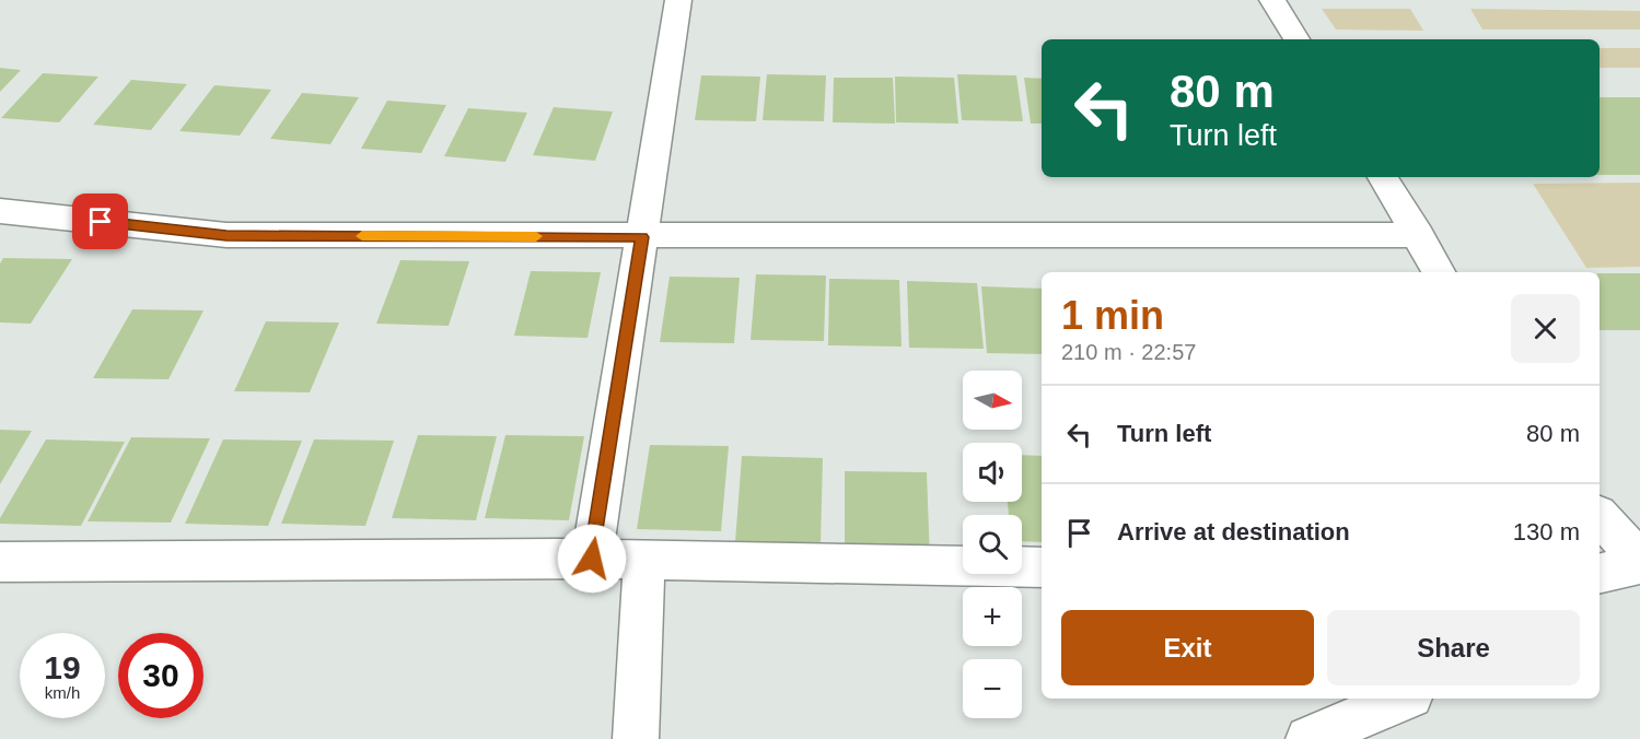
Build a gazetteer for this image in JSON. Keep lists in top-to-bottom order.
{
  "north": "right",
  "page": {
    "turn": ["80 m", "Turn left"],
    "heading": ["1 min", "210 m · 22:57"],
    "map_buttons": ["+", "−"],
    "list": [
      {
        "name": "Turn left",
        "value": "80 m"
      },
      {
        "name": "Arrive at destination",
        "value": "130 m"
      }
    ],
    "buttons": ["Exit", "Share"],
    "speed": "19 km/h",
    "limit": "30"
  }
}
